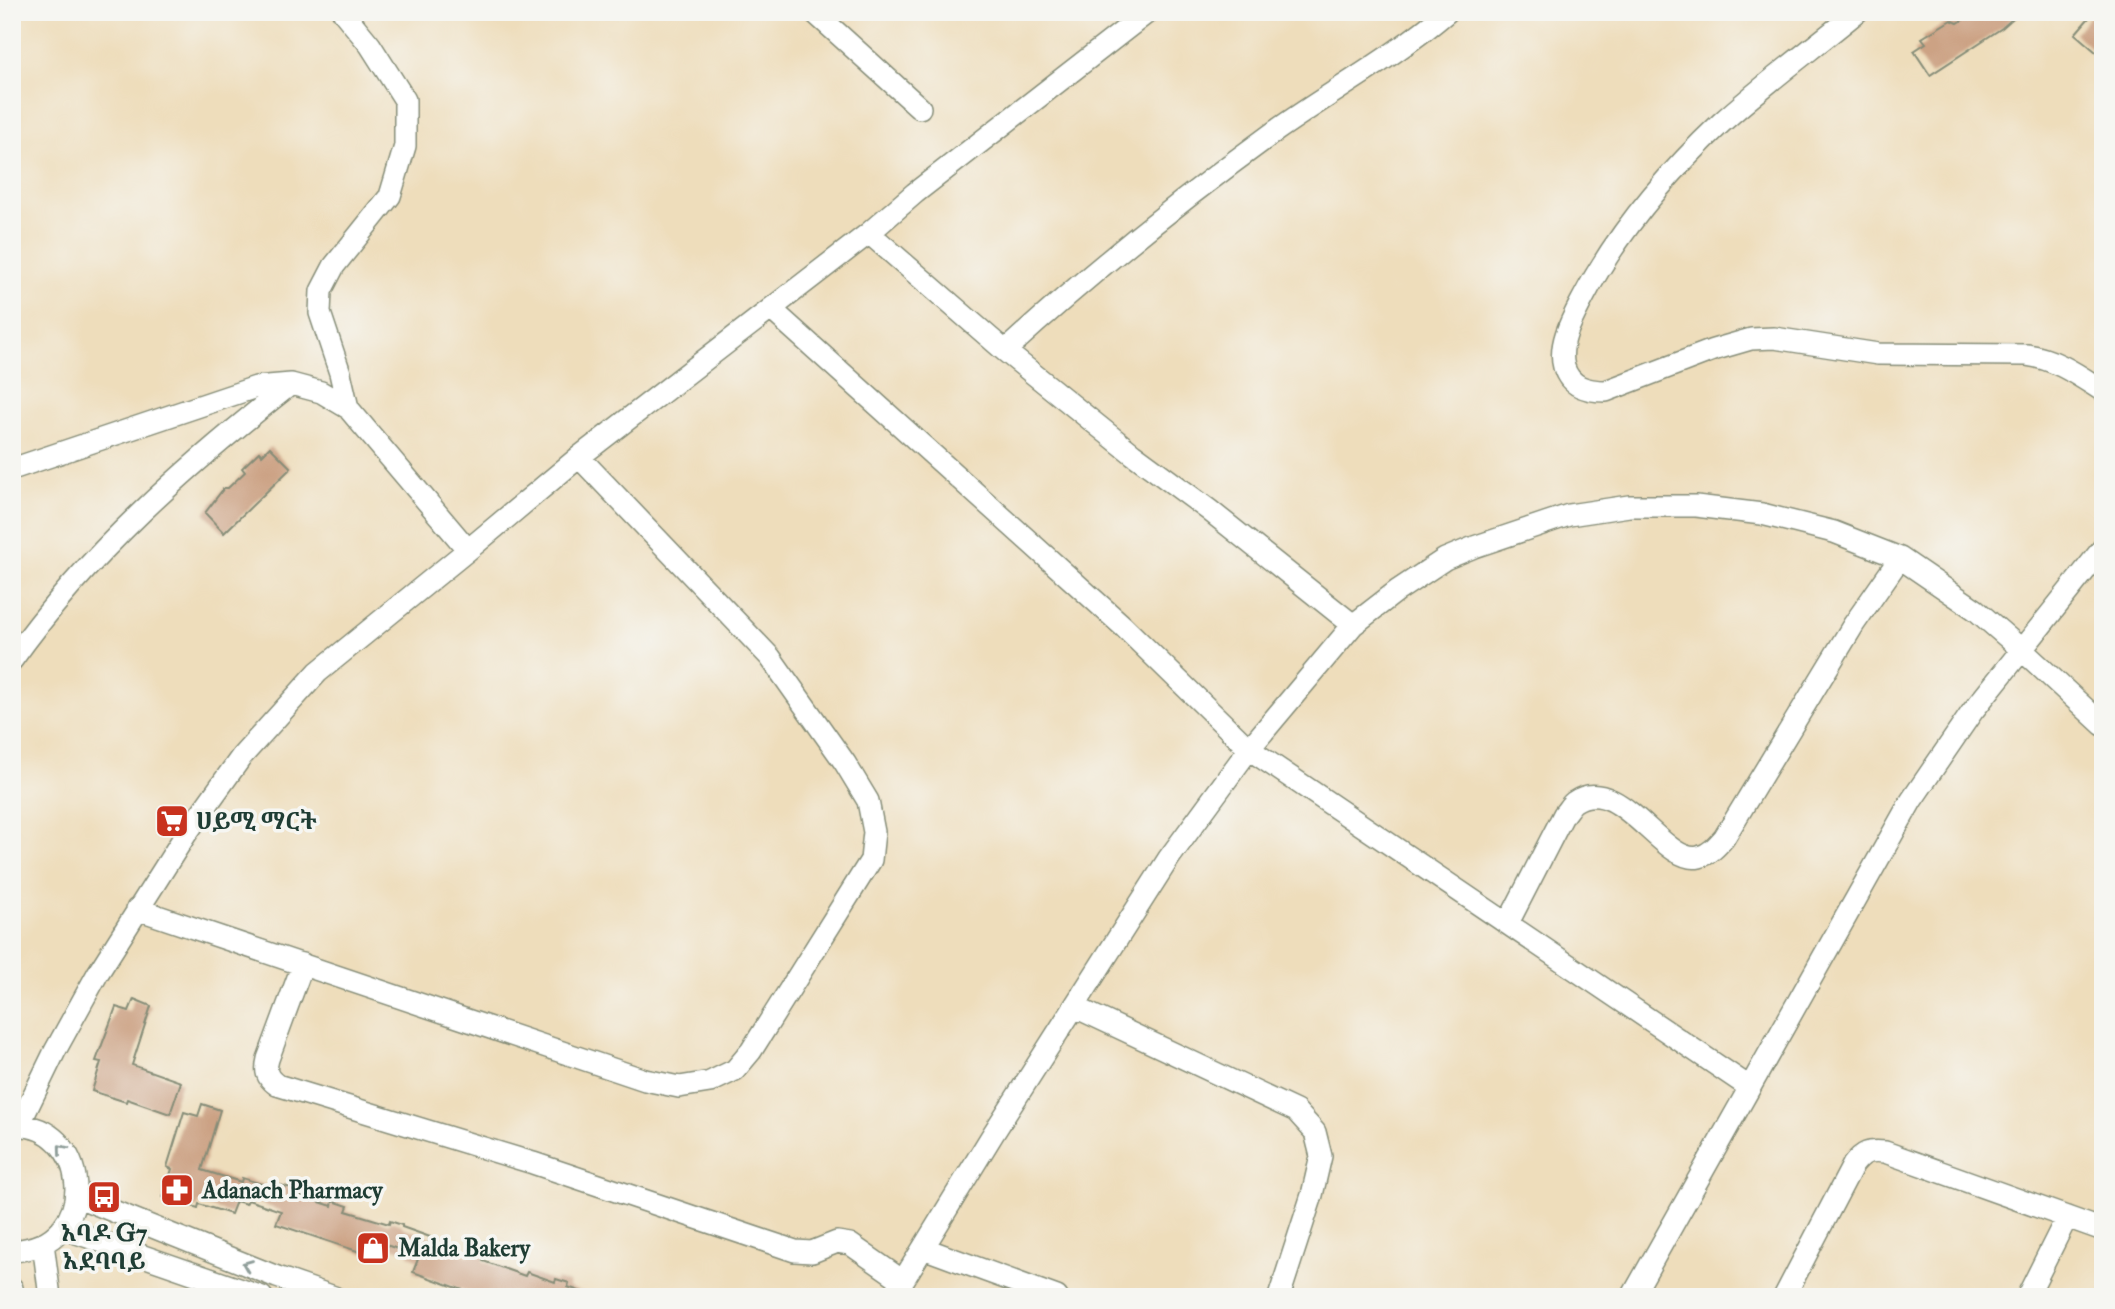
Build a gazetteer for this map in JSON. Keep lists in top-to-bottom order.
{
  "places": {
    "supermarket": ["ሀይሚ ማርት"],
    "pharmacy": ["Adanach Pharmacy"],
    "bus stop": ["አባዶ G7 አደባባይ"],
    "shop": ["Malda Bakery"]
  }
}
